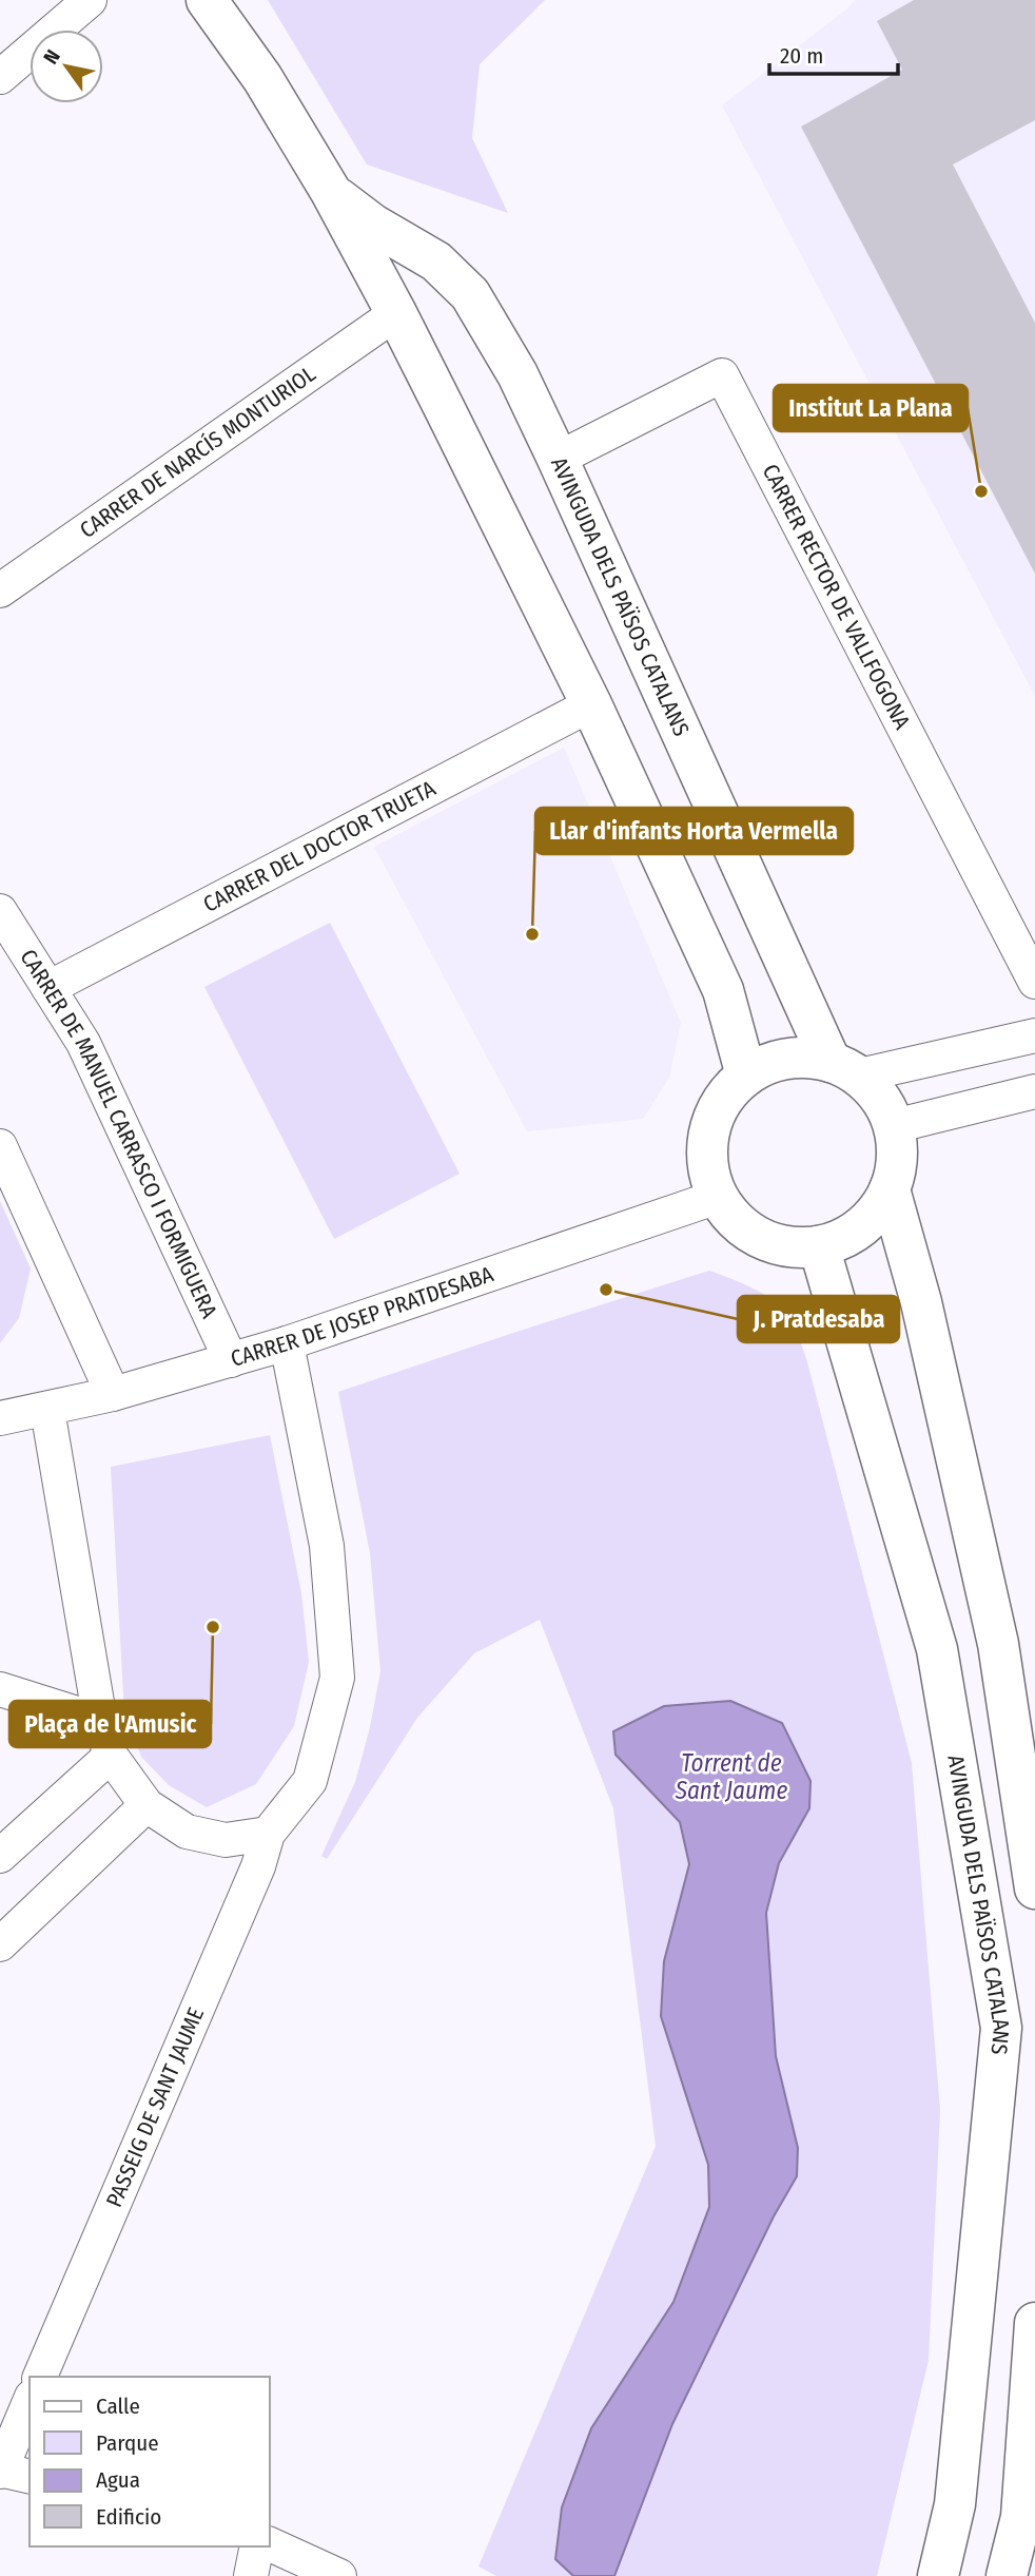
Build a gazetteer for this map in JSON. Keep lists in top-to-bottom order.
{
  "streets": {
    "street": [
      "CARRER DE NARCÍS MONTURIOL",
      "AVINGUDA DELS PAÏSOS CATALANS",
      "CARRER RECTOR DE VALLFOGONA",
      "CARRER DEL DOCTOR TRUETA",
      "CARRER DE MANUEL CARRASCO I FORMIGUERA",
      "CARRER DE JOSEP PRATDESABA",
      "PASSEIG DE SANT JAUME"
    ]
  },
  "crossings": [
    ["CARRER DE NARCÍS MONTURIOL", "AVINGUDA DELS PAÏSOS CATALANS"],
    ["AVINGUDA DELS PAÏSOS CATALANS", "CARRER RECTOR DE VALLFOGONA"],
    ["AVINGUDA DELS PAÏSOS CATALANS", "CARRER DEL DOCTOR TRUETA"],
    ["AVINGUDA DELS PAÏSOS CATALANS", "CARRER DE JOSEP PRATDESABA"],
    ["CARRER DEL DOCTOR TRUETA", "CARRER DE MANUEL CARRASCO I FORMIGUERA"],
    ["CARRER DE MANUEL CARRASCO I FORMIGUERA", "CARRER DE JOSEP PRATDESABA"]
  ],
  "water": ["Torrent de Sant Jaume"],
  "places": [
    "Institut La Plana",
    "Llar d'infants Horta Vermella",
    "J. Pratdesaba",
    "Plaça de l'Amusic"
  ],
  "legend": [
    "Calle",
    "Parque",
    "Agua",
    "Edificio"
  ],
  "scale_bar": "20 m",
  "north": "top left"
}
